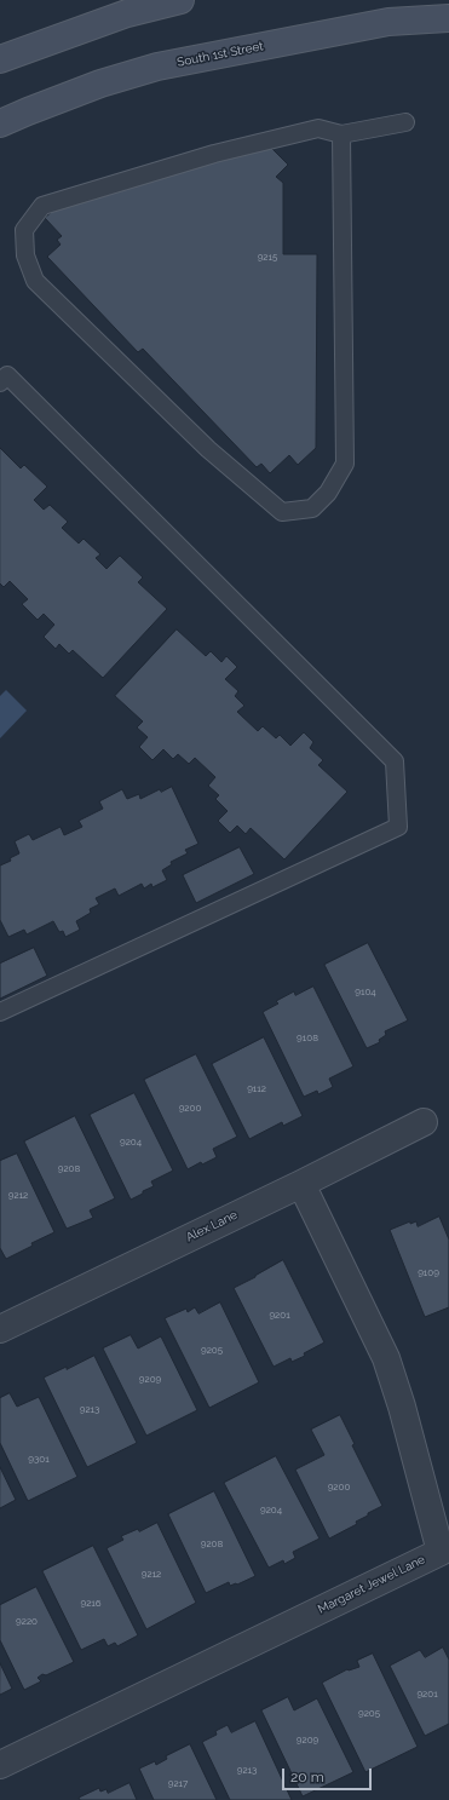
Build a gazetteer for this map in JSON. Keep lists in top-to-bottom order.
{
  "streets": {
    "main road": ["South 1st Street"],
    "street": ["Alex Lane", "Margaret Jewel Lane"]
  },
  "crossings": [
    ["Alex Lane", "Margaret Jewel Lane"]
  ],
  "house_numbers": [
    "9215",
    "9104",
    "9108",
    "9112",
    "9200",
    "9204",
    "9208",
    "9212",
    "9109",
    "9201",
    "9205",
    "9209",
    "9213",
    "9301",
    "9200",
    "9204",
    "9208",
    "9212",
    "9216",
    "9220",
    "9201",
    "9205",
    "9209",
    "9213",
    "9217"
  ],
  "scale_bar": "20 m"
}
